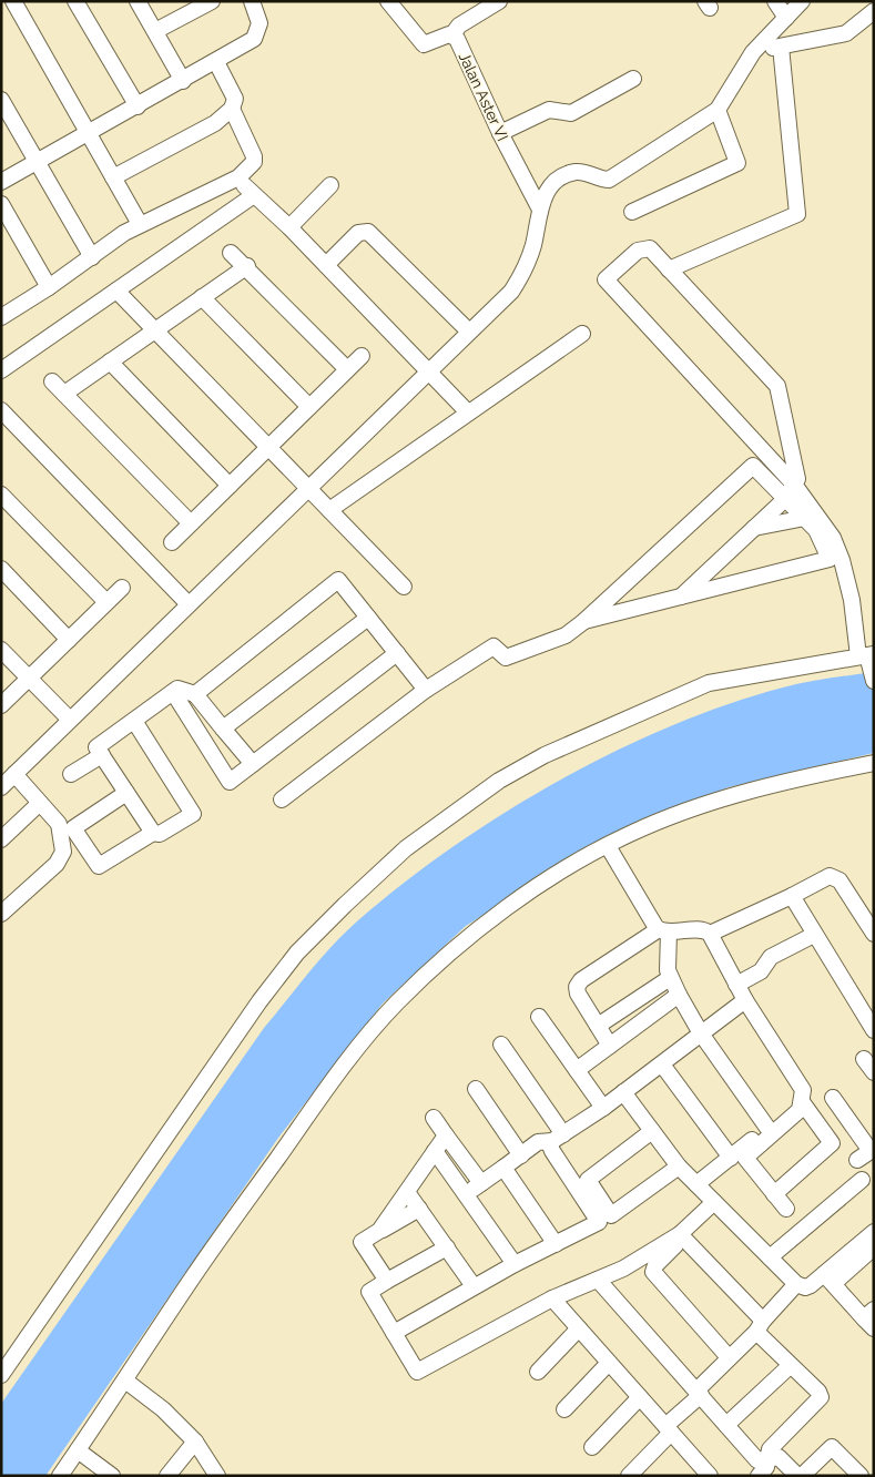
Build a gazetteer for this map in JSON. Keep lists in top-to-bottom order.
{
  "streets": {
    "street": ["Jalan Aster VI"]
  }
}
